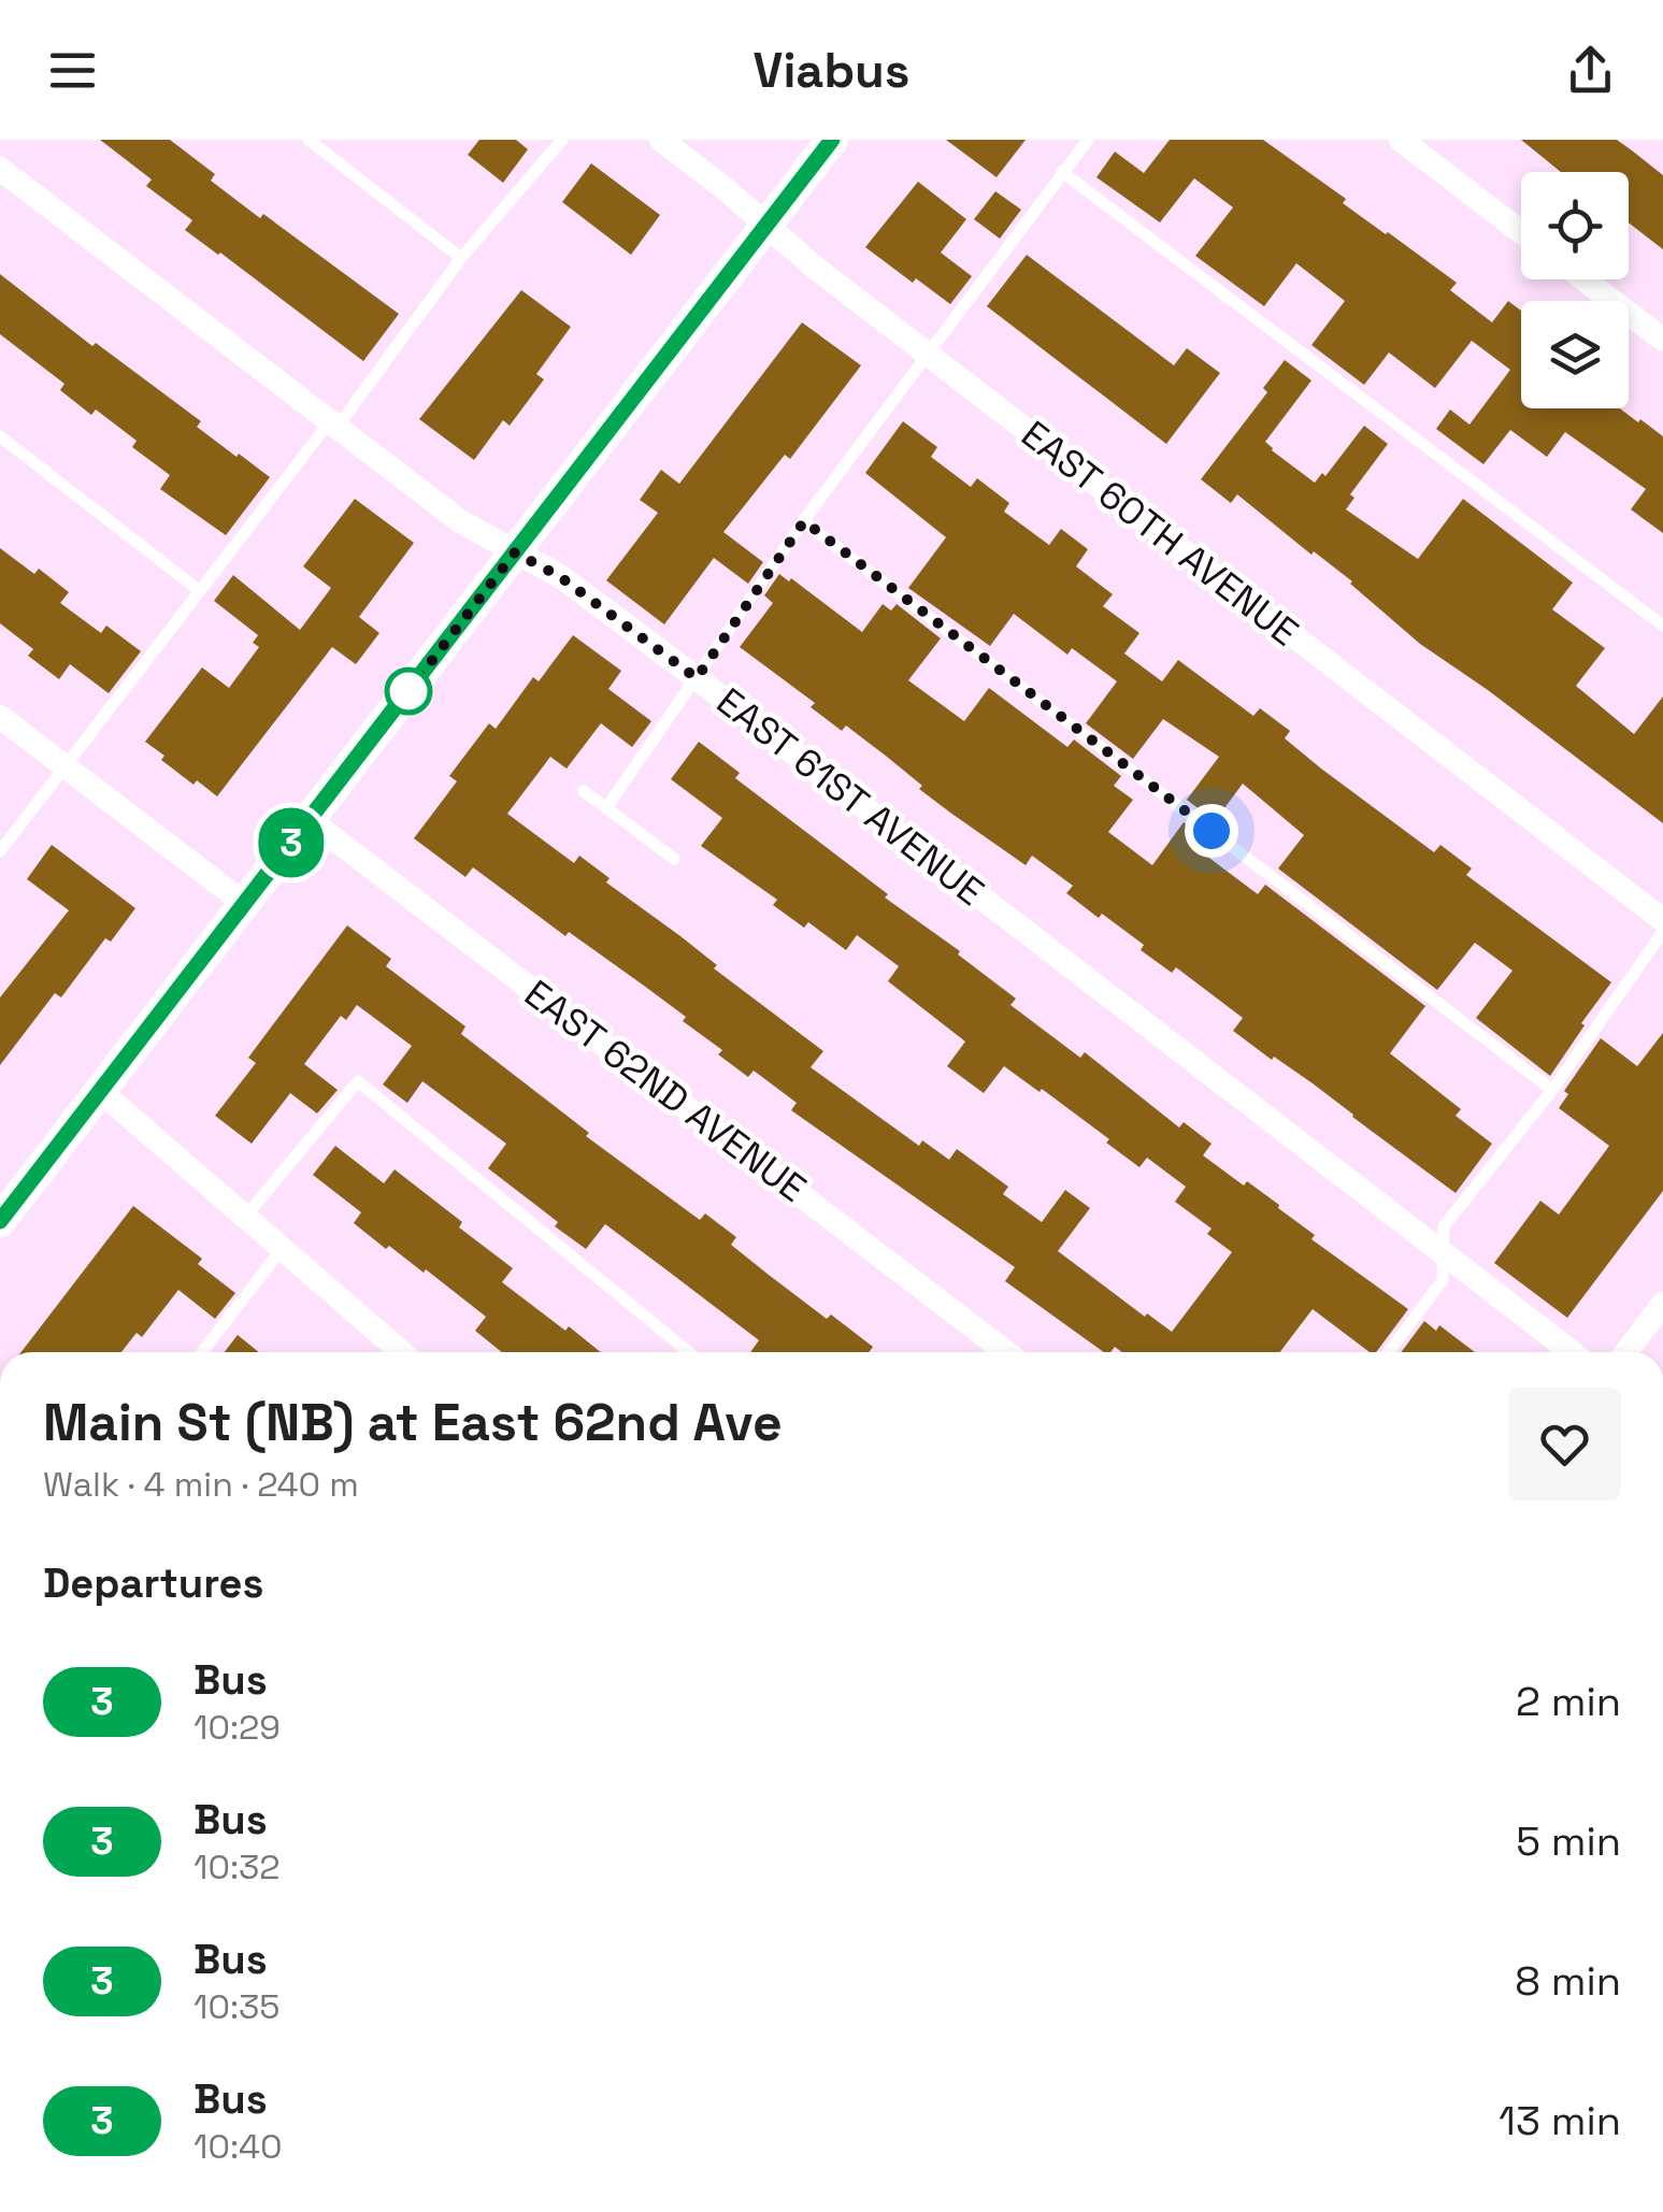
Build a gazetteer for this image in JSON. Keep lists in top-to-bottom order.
{
  "streets": {
    "street": ["EAST 60TH AVENUE", "EAST 61ST AVENUE", "EAST 62ND AVENUE"]
  },
  "lines": ["bus line 3"],
  "page": {
    "header": "Viabus",
    "on_map": "3",
    "heading": [
      ["Main St (NB) at East 62nd Ave", "Walk · 4 min · 240 m"],
      "Departures"
    ],
    "list": [
      {
        "mark": "3",
        "name": "Bus",
        "note": "10:29",
        "value": "2 min"
      },
      {
        "mark": "3",
        "name": "Bus",
        "note": "10:32",
        "value": "5 min"
      },
      {
        "mark": "3",
        "name": "Bus",
        "note": "10:35",
        "value": "8 min"
      },
      {
        "mark": "3",
        "name": "Bus",
        "note": "10:40",
        "value": "13 min"
      }
    ]
  }
}
